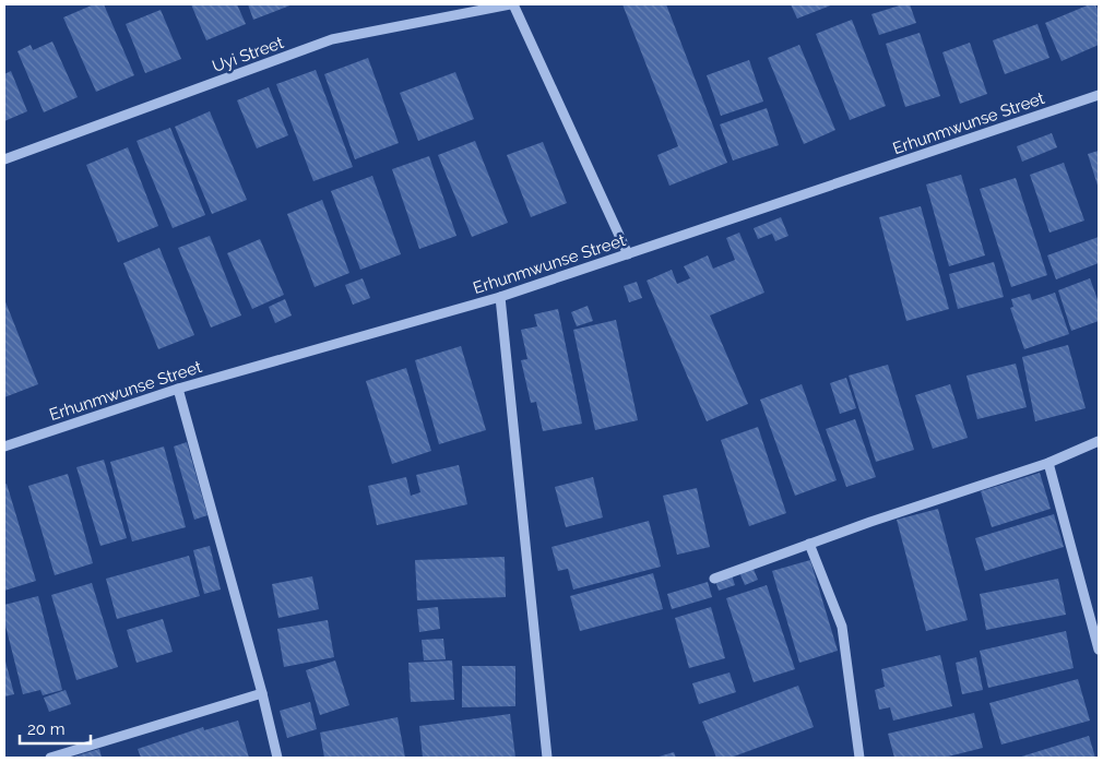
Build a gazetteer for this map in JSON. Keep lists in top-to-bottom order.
{
  "streets": {
    "street": ["Uyi Street", "Erhunmwunse Street"]
  },
  "scale_bar": "20 m"
}
